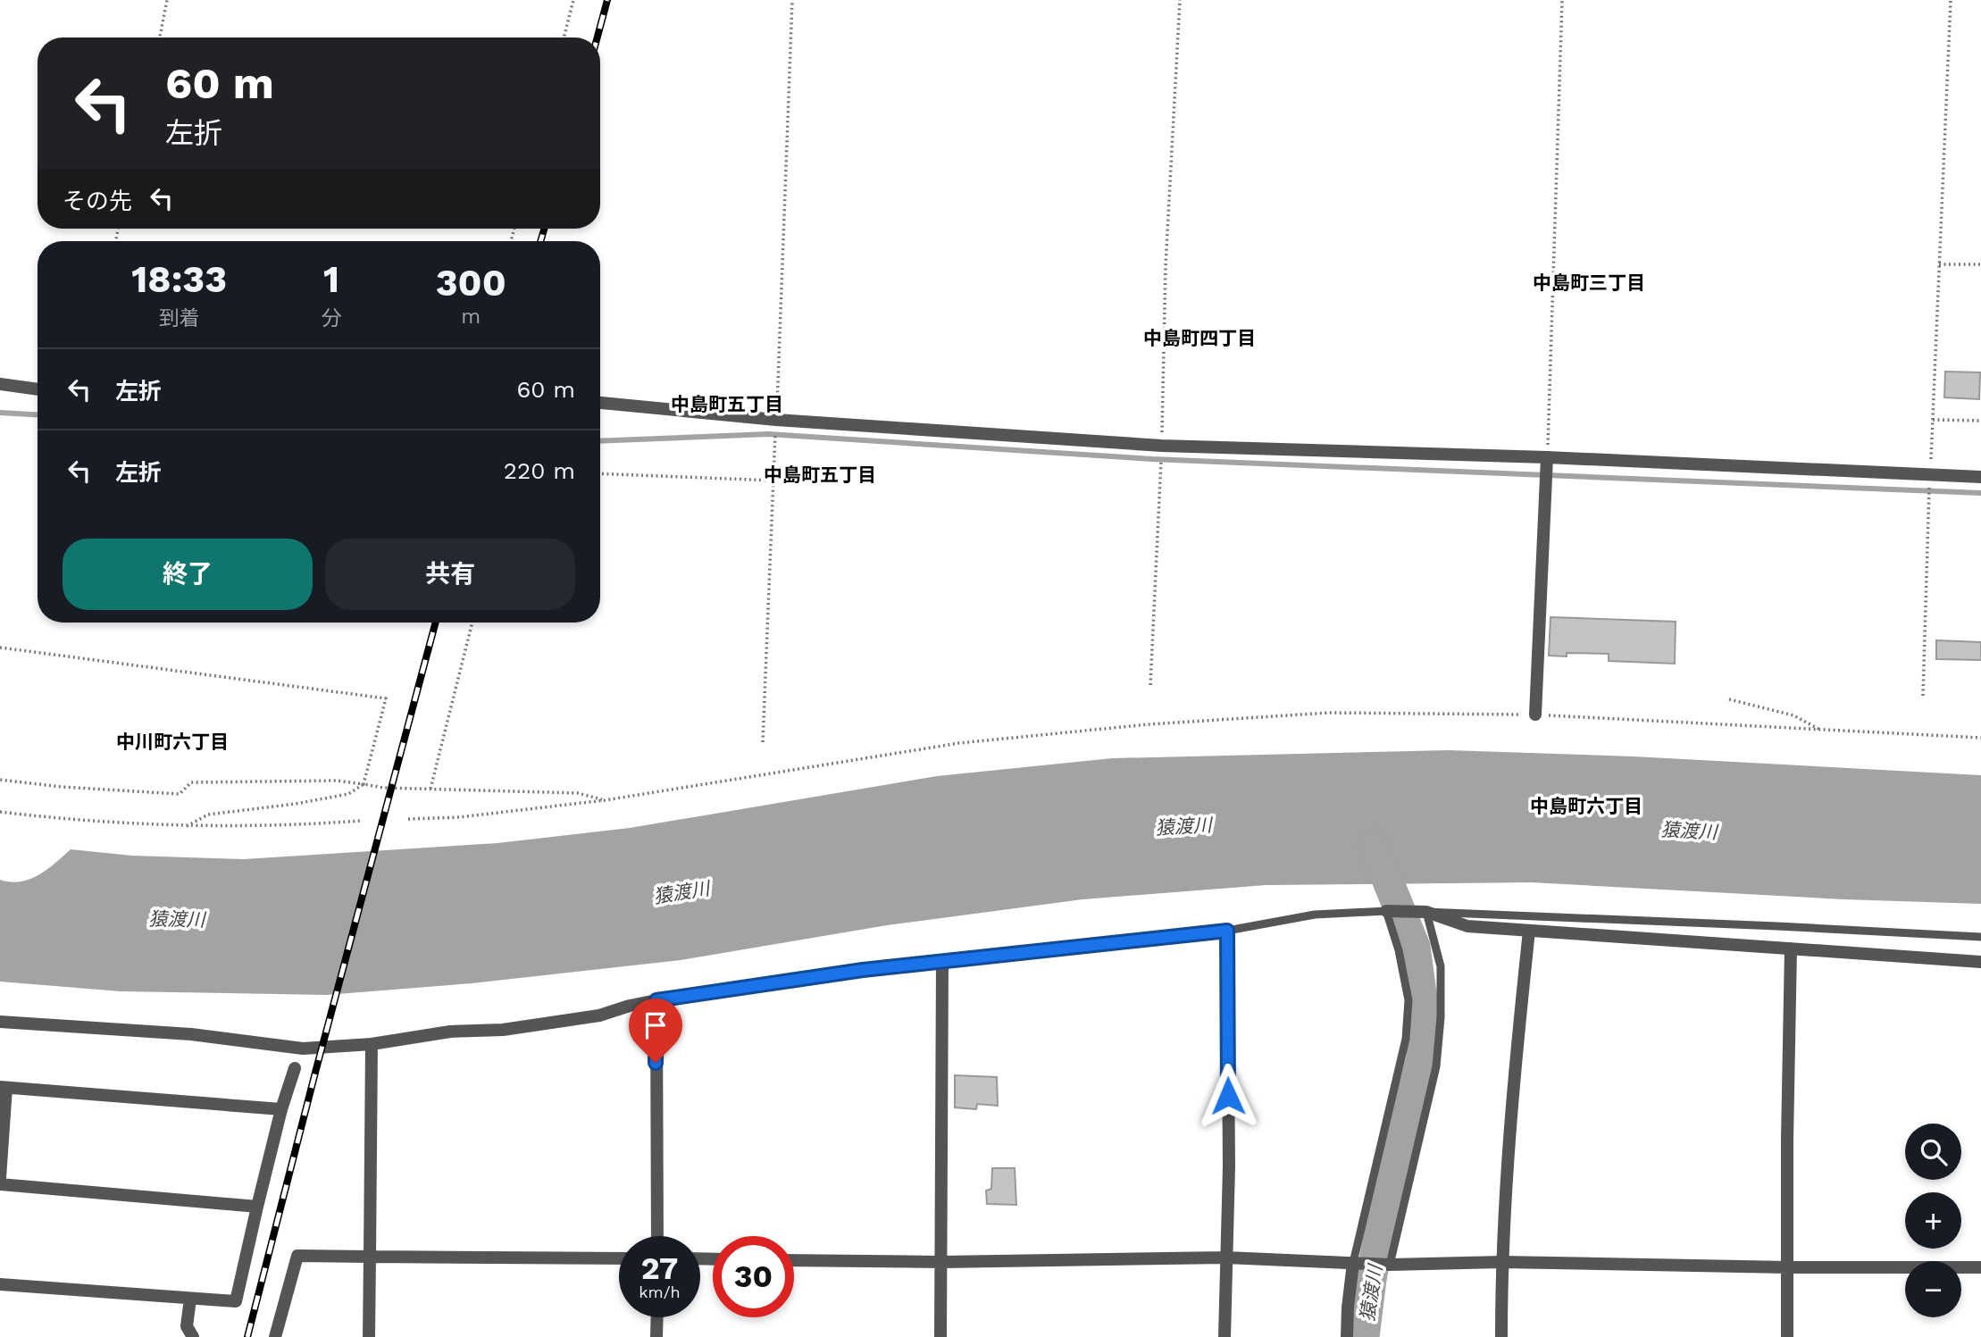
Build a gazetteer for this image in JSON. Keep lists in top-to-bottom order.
{
  "districts": [
    "中島町三丁目",
    "中島町四丁目",
    "中島町五丁目",
    "中島町五丁目",
    "中川町六丁目",
    "中島町六丁目"
  ],
  "water": ["猿渡川"],
  "page": {
    "turn": ["60 m", "左折"],
    "then": "その先",
    "eta": [
      "18:33",
      "到着",
      "1",
      "分",
      "300",
      "m"
    ],
    "list": [
      {
        "name": "左折",
        "value": "60 m"
      },
      {
        "name": "左折",
        "value": "220 m"
      }
    ],
    "buttons": ["終了", "共有"],
    "map_buttons": ["+", "−"],
    "speed": "27 km/h",
    "limit": "30"
  }
}
